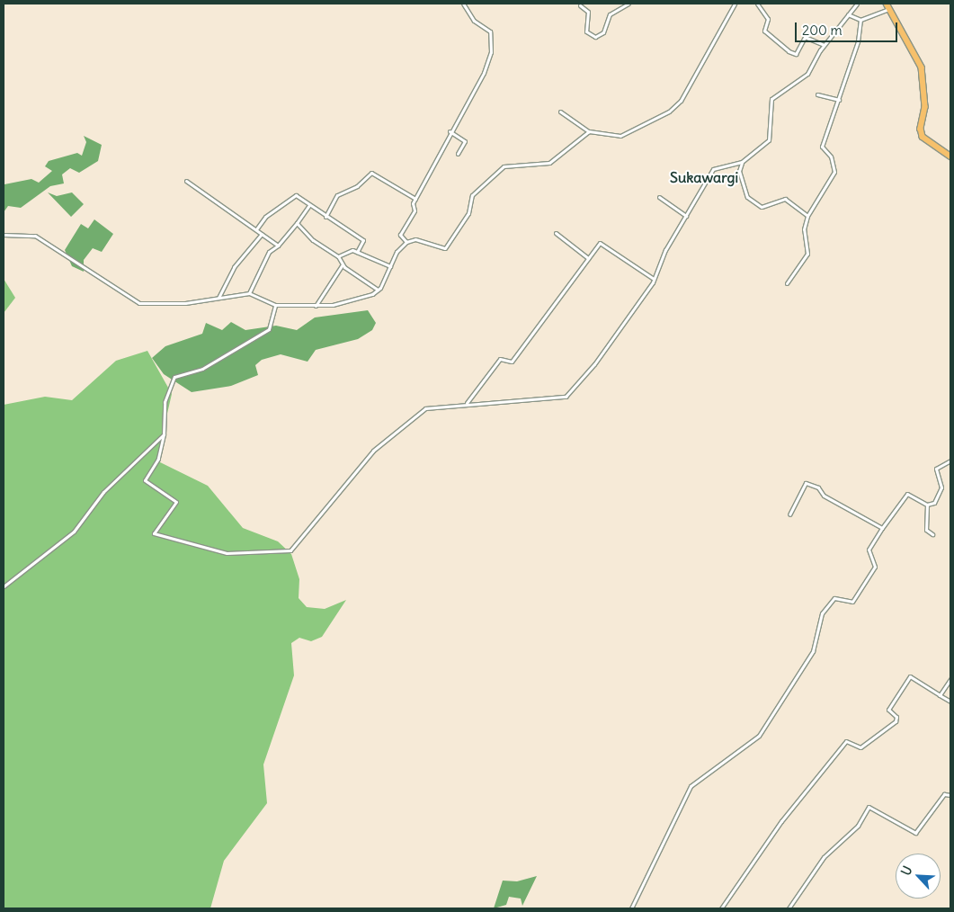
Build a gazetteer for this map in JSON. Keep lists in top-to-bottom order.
{
  "districts": ["Sukawargi"],
  "scale_bar": "200 m",
  "north": "top left"
}
